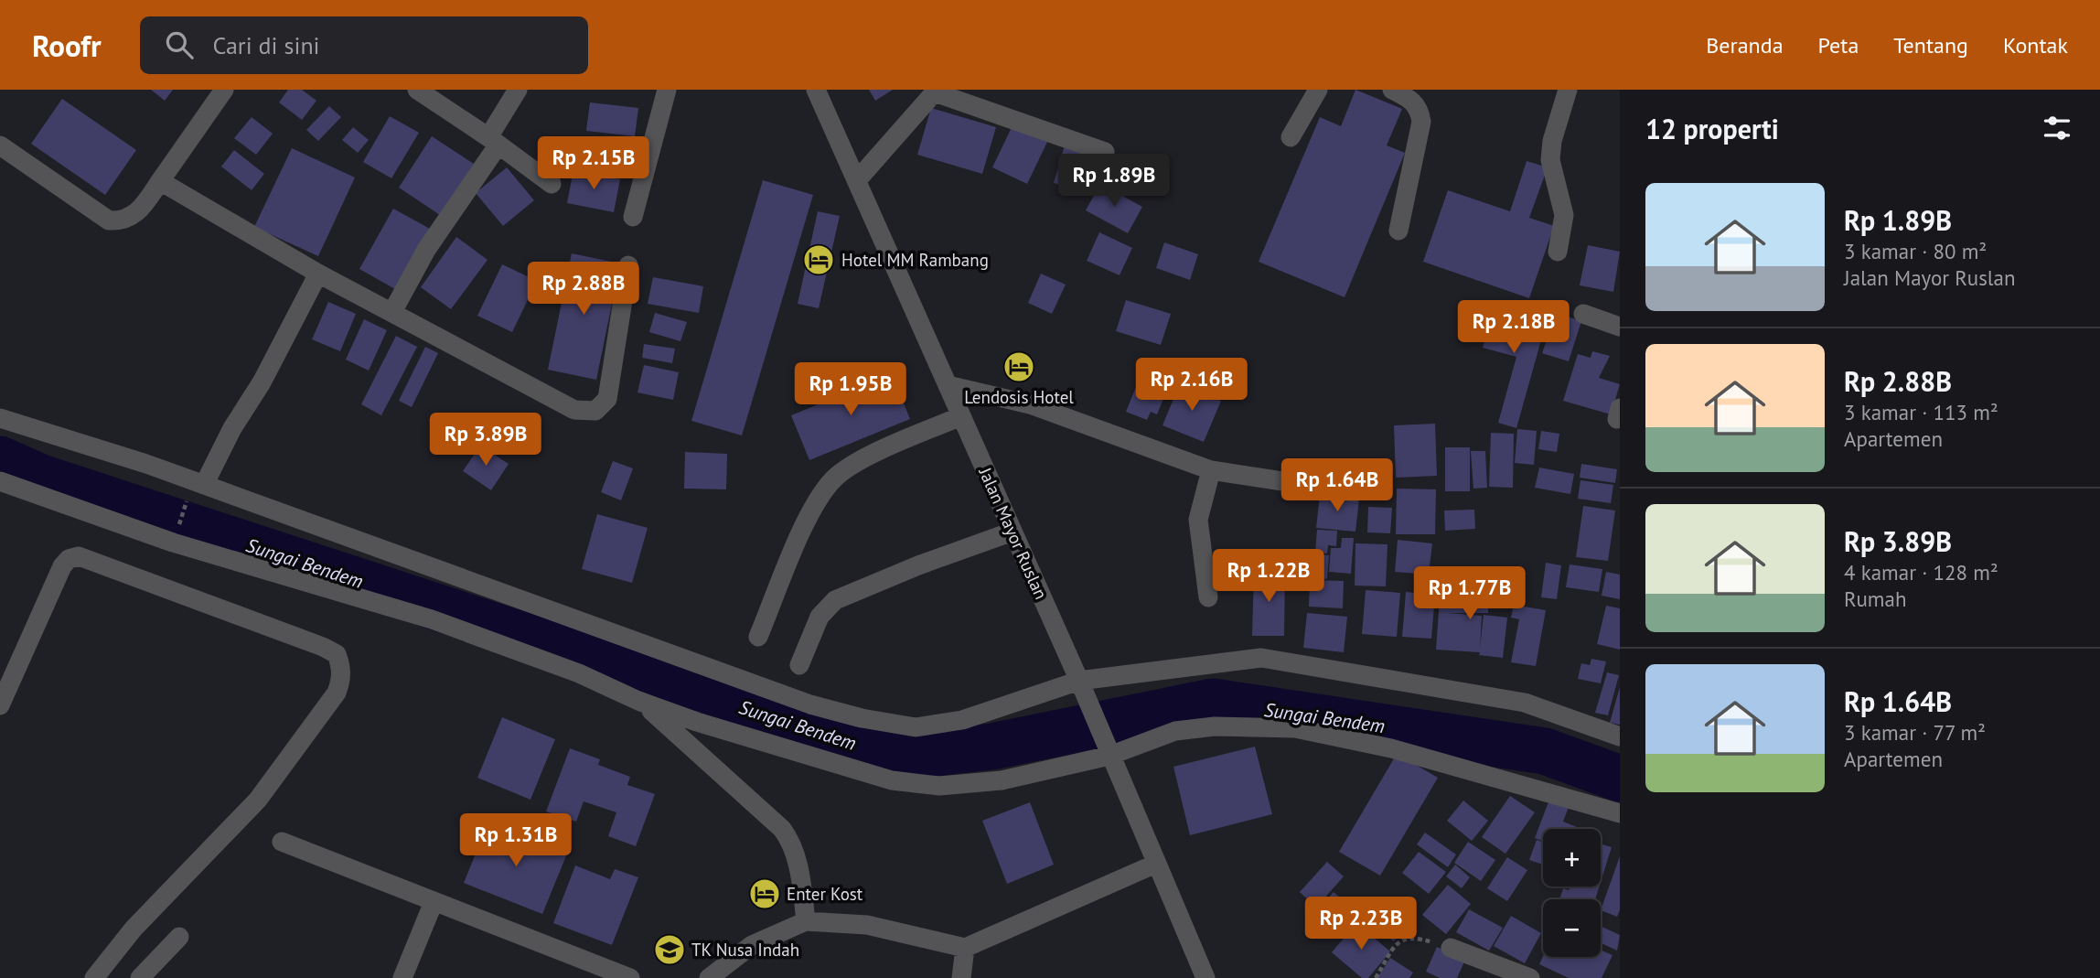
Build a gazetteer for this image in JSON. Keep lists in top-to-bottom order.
{
  "streets": {
    "street": ["Jalan Mayor Ruslan"]
  },
  "water": ["Sungai Bendem"],
  "places": {
    "hotel": ["Hotel MM Rambang", "Lendosis Hotel", "Enter Kost"],
    "school or university": ["TK Nusa Indah"]
  },
  "page": {
    "header": "Roofr",
    "search": "Cari di sini",
    "nav": [
      "Beranda",
      "Peta",
      "Tentang",
      "Kontak"
    ],
    "heading": "12 properti",
    "price": [
      "Rp 2.15B",
      "Rp 1.89B",
      "Rp 2.88B",
      "Rp 2.18B",
      "Rp 2.16B",
      "Rp 1.95B",
      "Rp 3.89B",
      "Rp 1.64B",
      "Rp 1.22B",
      "Rp 1.77B",
      "Rp 1.31B",
      "Rp 2.23B"
    ],
    "list": [
      {
        "name": "Rp 1.89B",
        "note": "3 kamar · 80 m² · Jalan Mayor Ruslan"
      },
      {
        "name": "Rp 2.88B",
        "note": "3 kamar · 113 m² · Apartemen"
      },
      {
        "name": "Rp 3.89B",
        "note": "4 kamar · 128 m² · Rumah"
      },
      {
        "name": "Rp 1.64B",
        "note": "3 kamar · 77 m² · Apartemen"
      }
    ],
    "map_buttons": ["+", "−"]
  }
}
